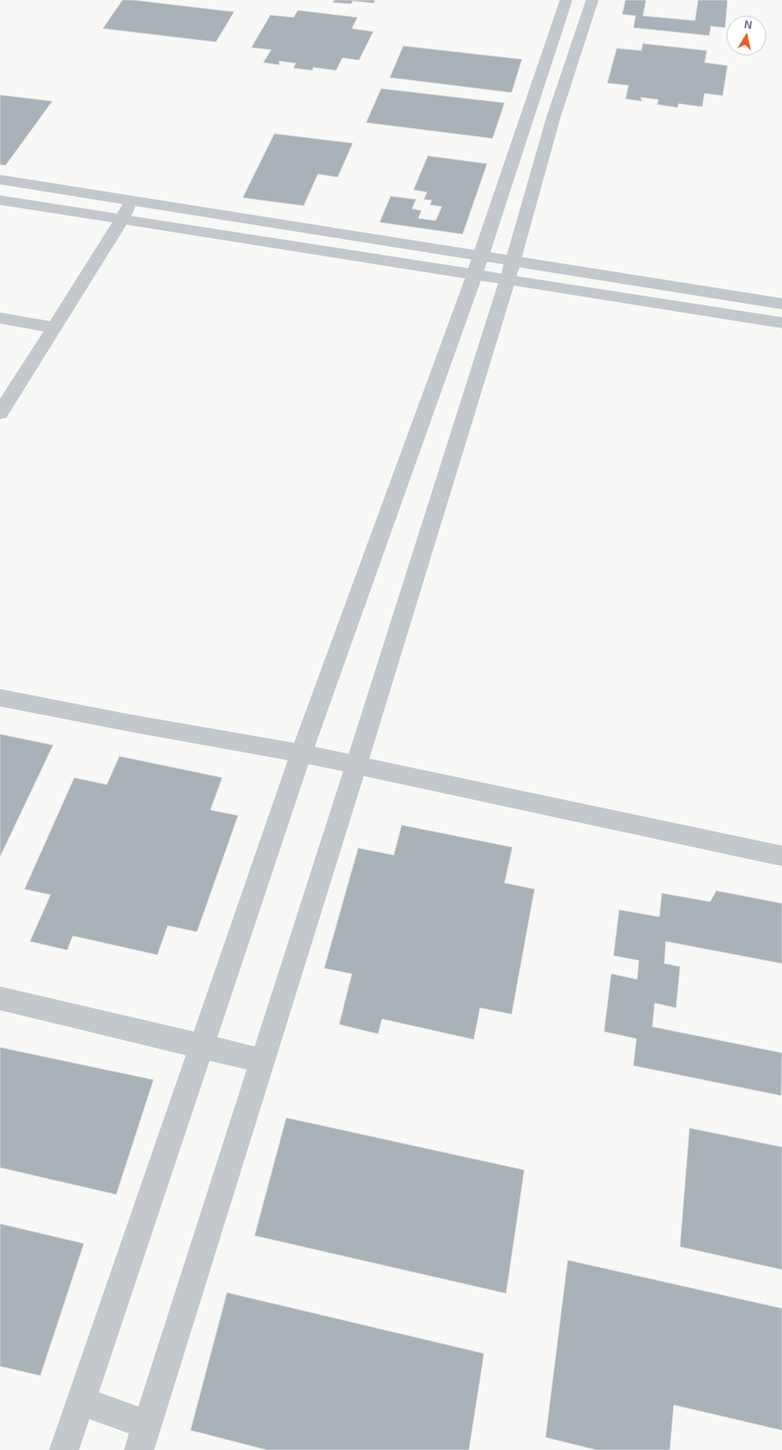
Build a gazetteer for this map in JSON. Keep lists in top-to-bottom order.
{
  "north": "top"
}
